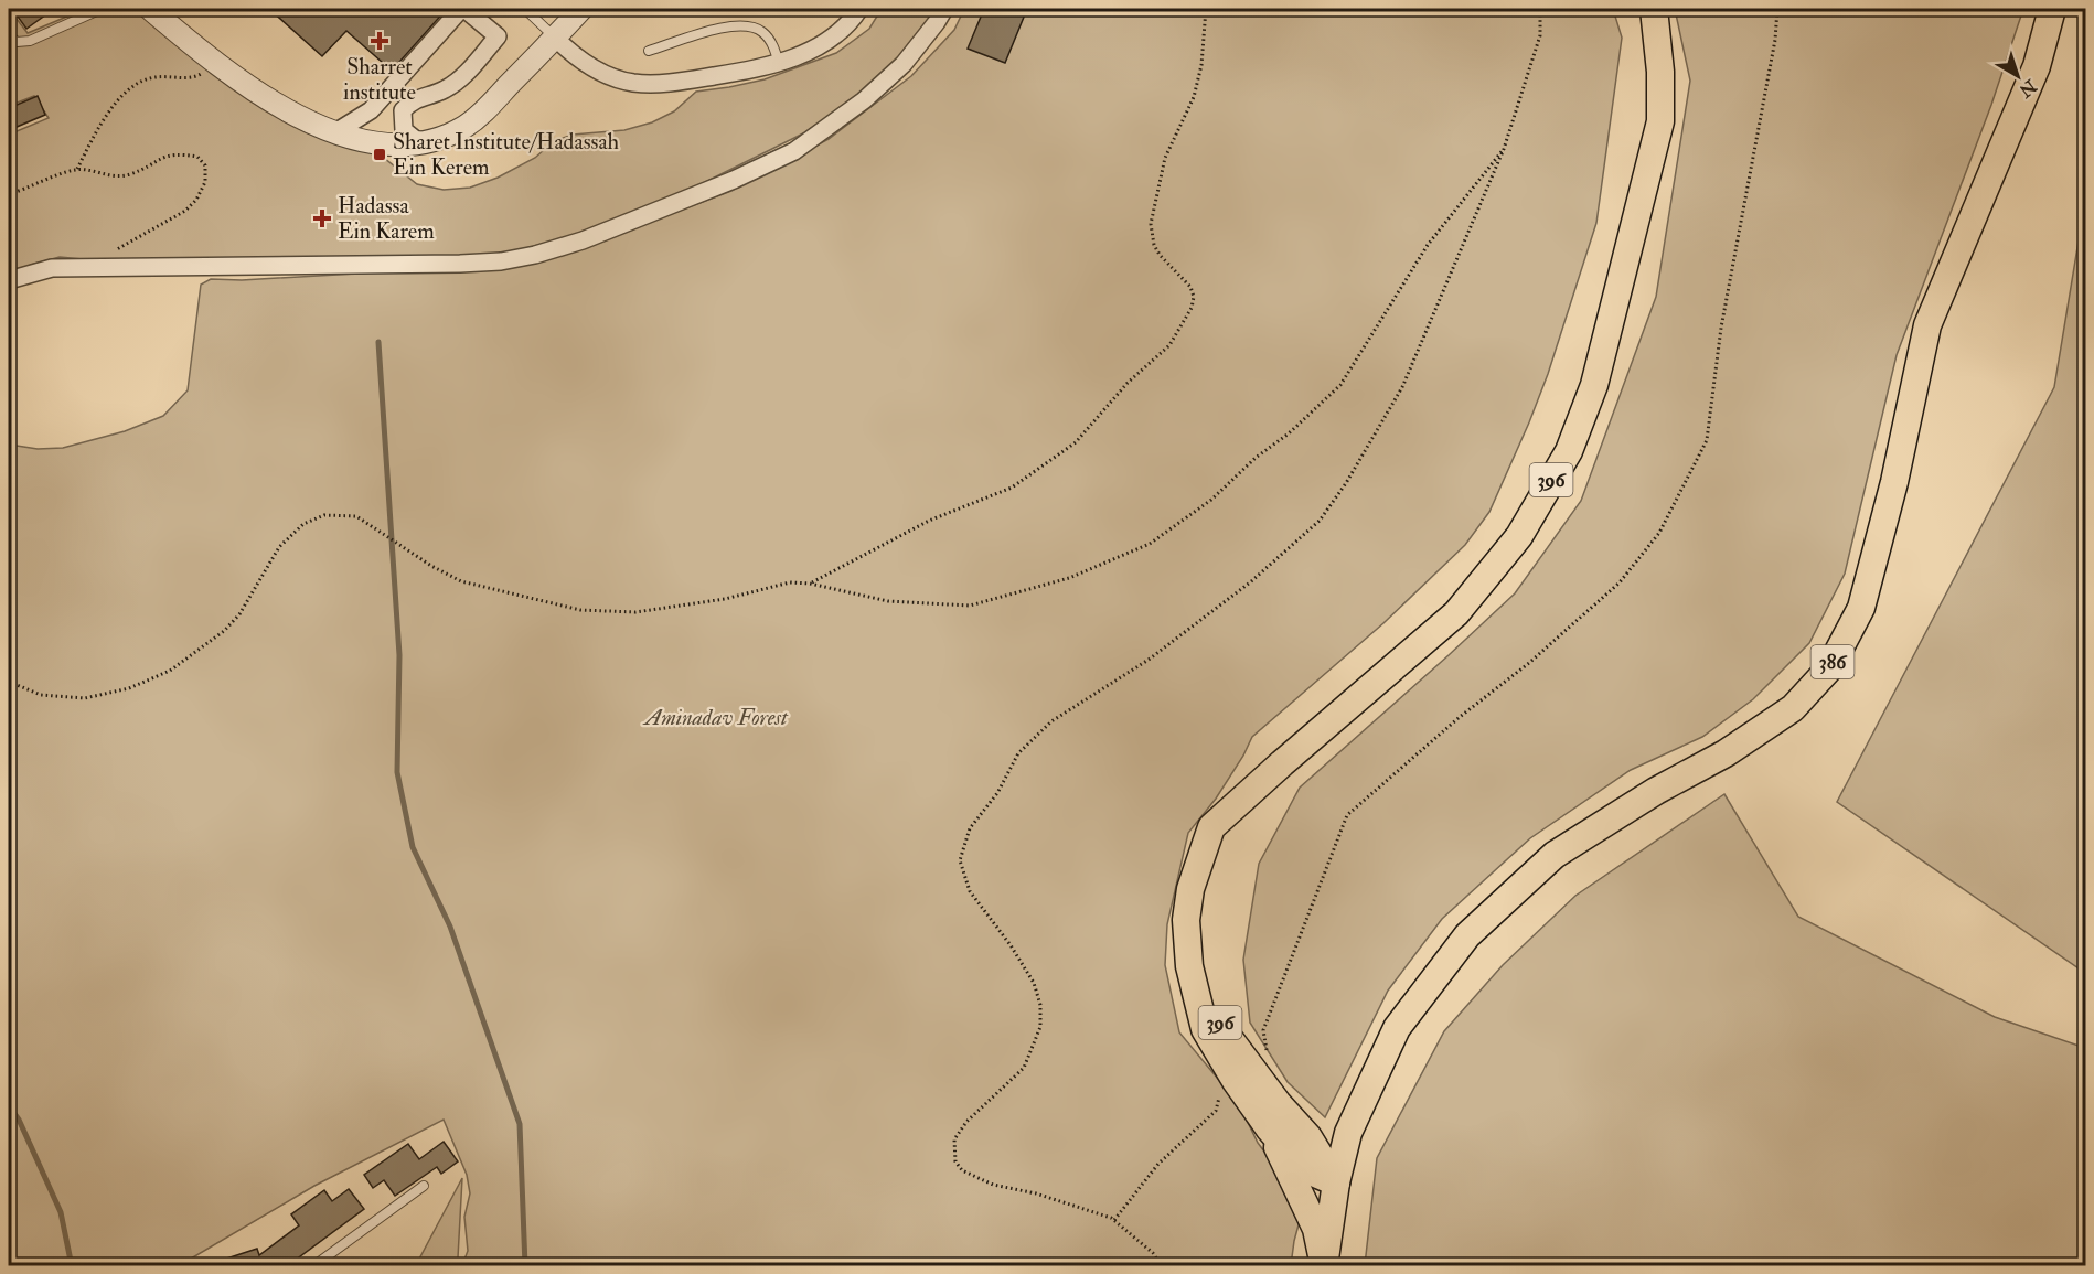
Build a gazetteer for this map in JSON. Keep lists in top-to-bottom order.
{
  "streets": {
    "main road": ["396", "386"]
  },
  "crossings": [
    ["396", "386"]
  ],
  "parks": ["Aminadav Forest"],
  "places": {
    "health": ["Sharret institute", "Hadassa Ein Karem"],
    "transit": ["Sharet Institute/Hadassah Ein Kerem"]
  },
  "north": "bottom right"
}
